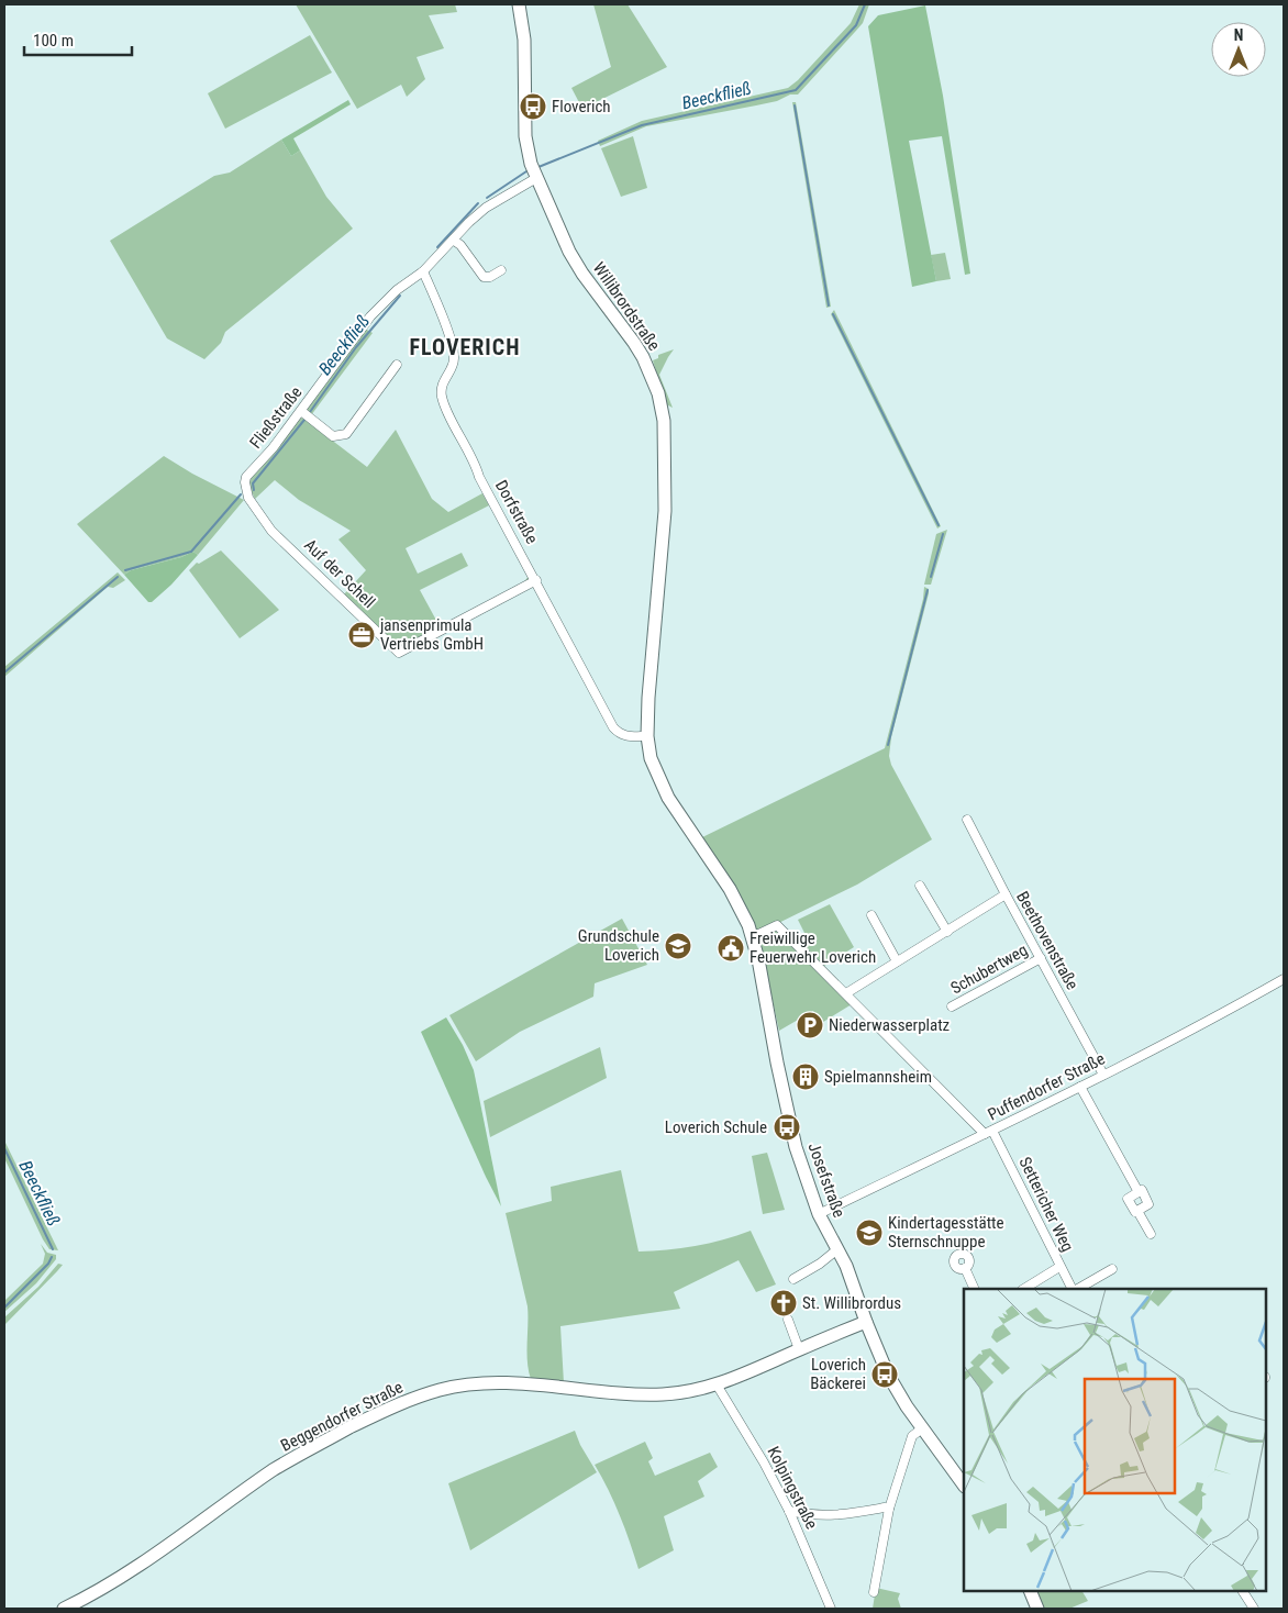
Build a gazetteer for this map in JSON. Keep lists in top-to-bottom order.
{
  "streets": {
    "street": [
      "Willibrordstraße",
      "Fließstraße",
      "Dorfstraße",
      "Auf der Schell",
      "Beethovenstraße",
      "Schubertweg",
      "Puffendorfer Straße",
      "Josefstraße",
      "Settericher Weg",
      "Beggendorfer Straße",
      "Kolpingstraße"
    ]
  },
  "crossings": [
    ["Willibrordstraße", "Fließstraße"],
    ["Willibrordstraße", "Dorfstraße"],
    ["Willibrordstraße", "Josefstraße"],
    ["Fließstraße", "Dorfstraße"],
    ["Fließstraße", "Auf der Schell"],
    ["Dorfstraße", "Auf der Schell"],
    ["Beethovenstraße", "Schubertweg"],
    ["Beethovenstraße", "Puffendorfer Straße"],
    ["Puffendorfer Straße", "Josefstraße"],
    ["Puffendorfer Straße", "Settericher Weg"],
    ["Josefstraße", "Settericher Weg"],
    ["Josefstraße", "Beggendorfer Straße"],
    ["Beggendorfer Straße", "Kolpingstraße"]
  ],
  "districts": ["FLOVERICH"],
  "water": ["Beeckfließ"],
  "places": {
    "bus stop": ["Floverich", "Loverich Schule", "Loverich Bäckerei"],
    "office": ["jansenprimula Vertriebs GmbH"],
    "school or university": ["Grundschule Loverich", "Kindertagesstätte Sternschnuppe"],
    "public building": ["Freiwillige Feuerwehr Loverich"],
    "parking": ["Niederwasserplatz"],
    "building": ["Spielmannsheim"],
    "church": ["St. Willibrordus"]
  },
  "scale_bar": "100 m",
  "north": "top"
}
